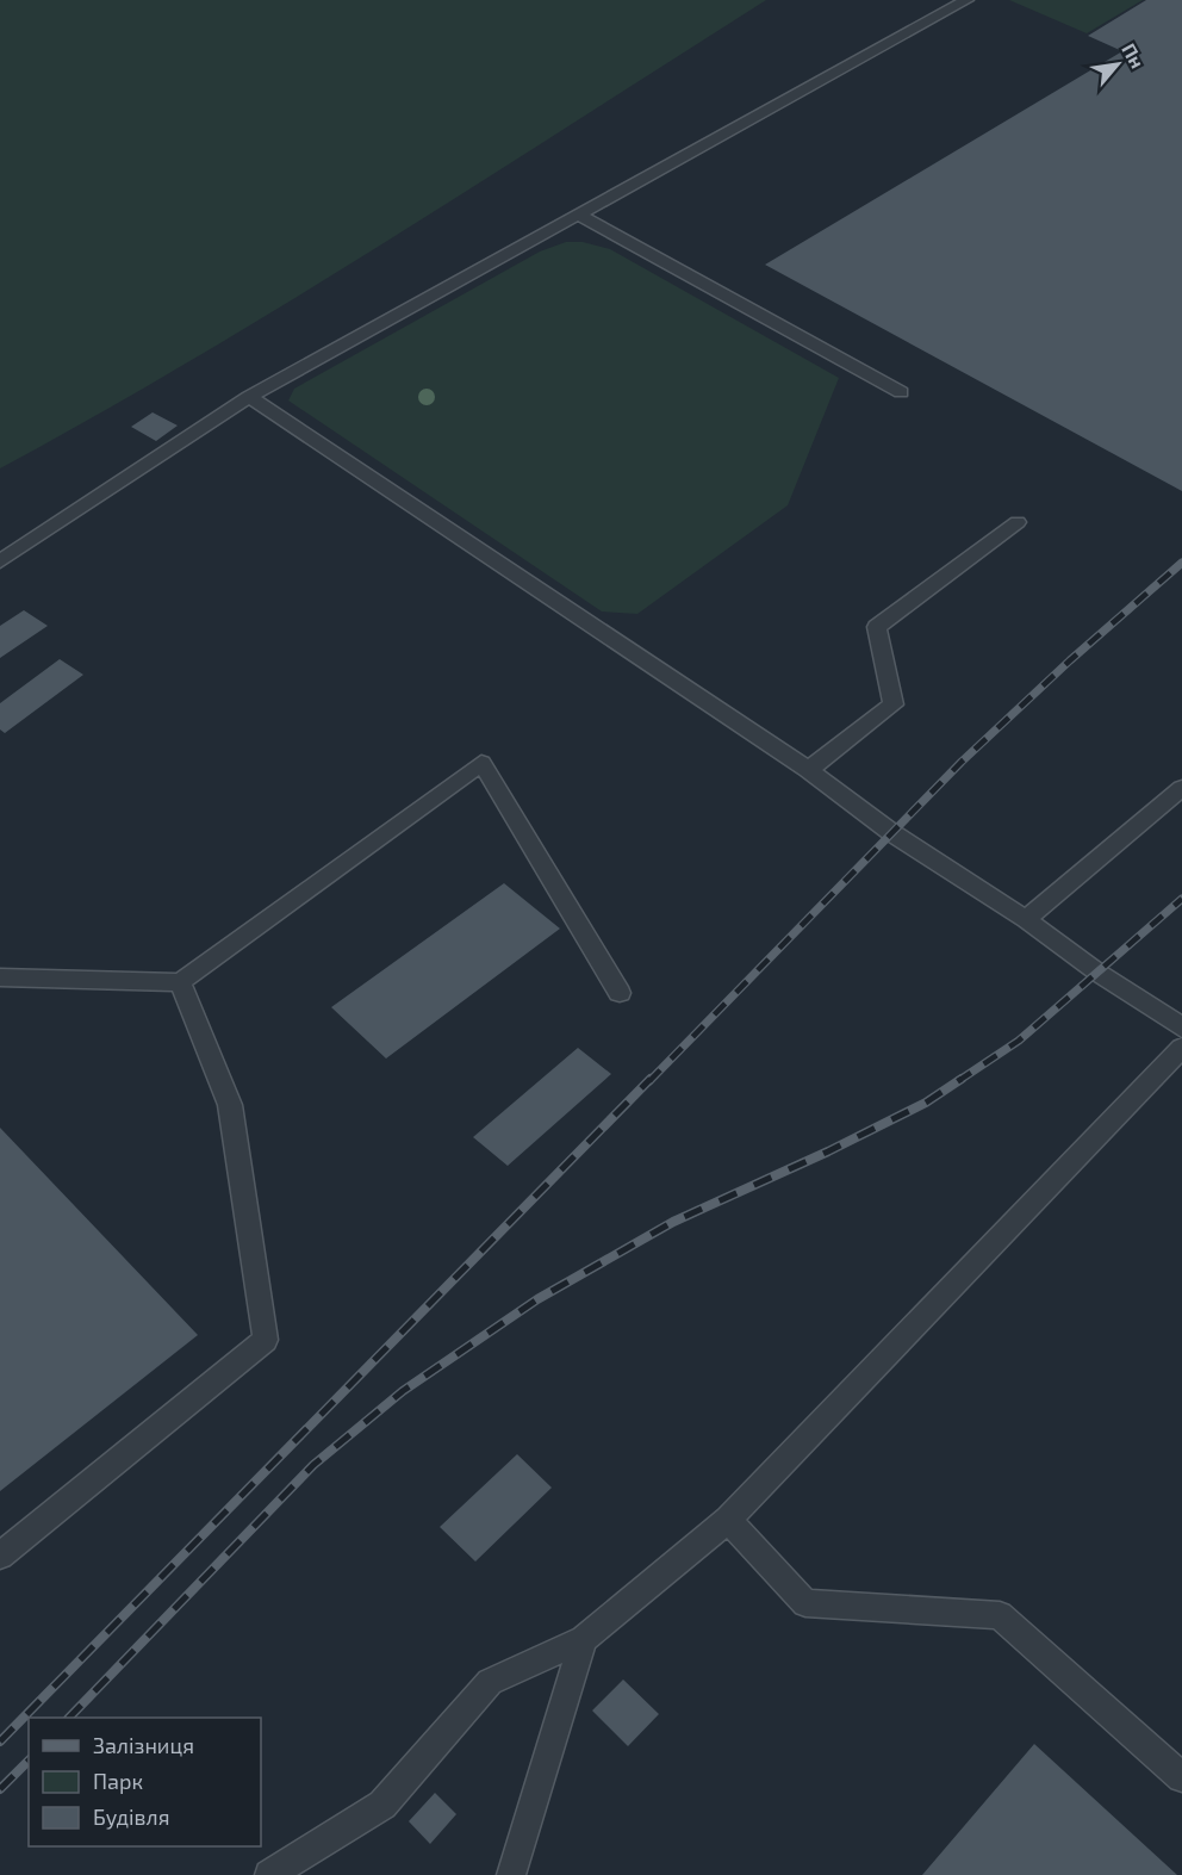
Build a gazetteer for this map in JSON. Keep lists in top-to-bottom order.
{
  "legend": ["Залізниця", "Парк", "Будівля"],
  "north": "top right"
}
